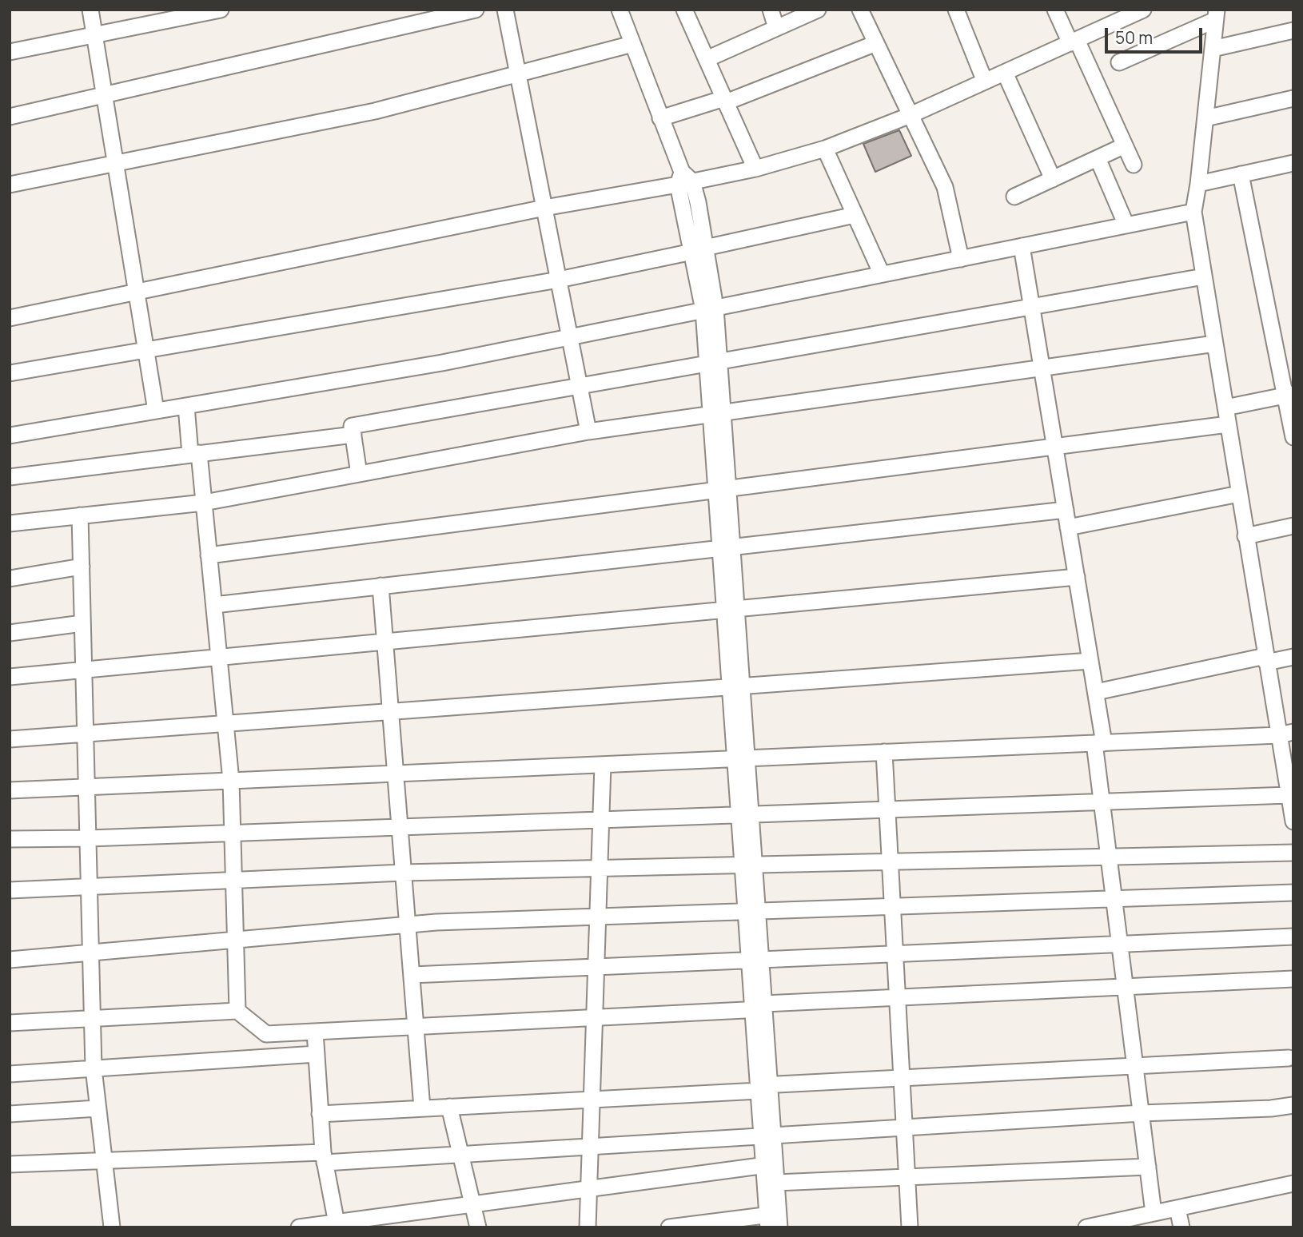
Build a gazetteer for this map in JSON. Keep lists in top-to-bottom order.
{
  "scale_bar": "50 m"
}
